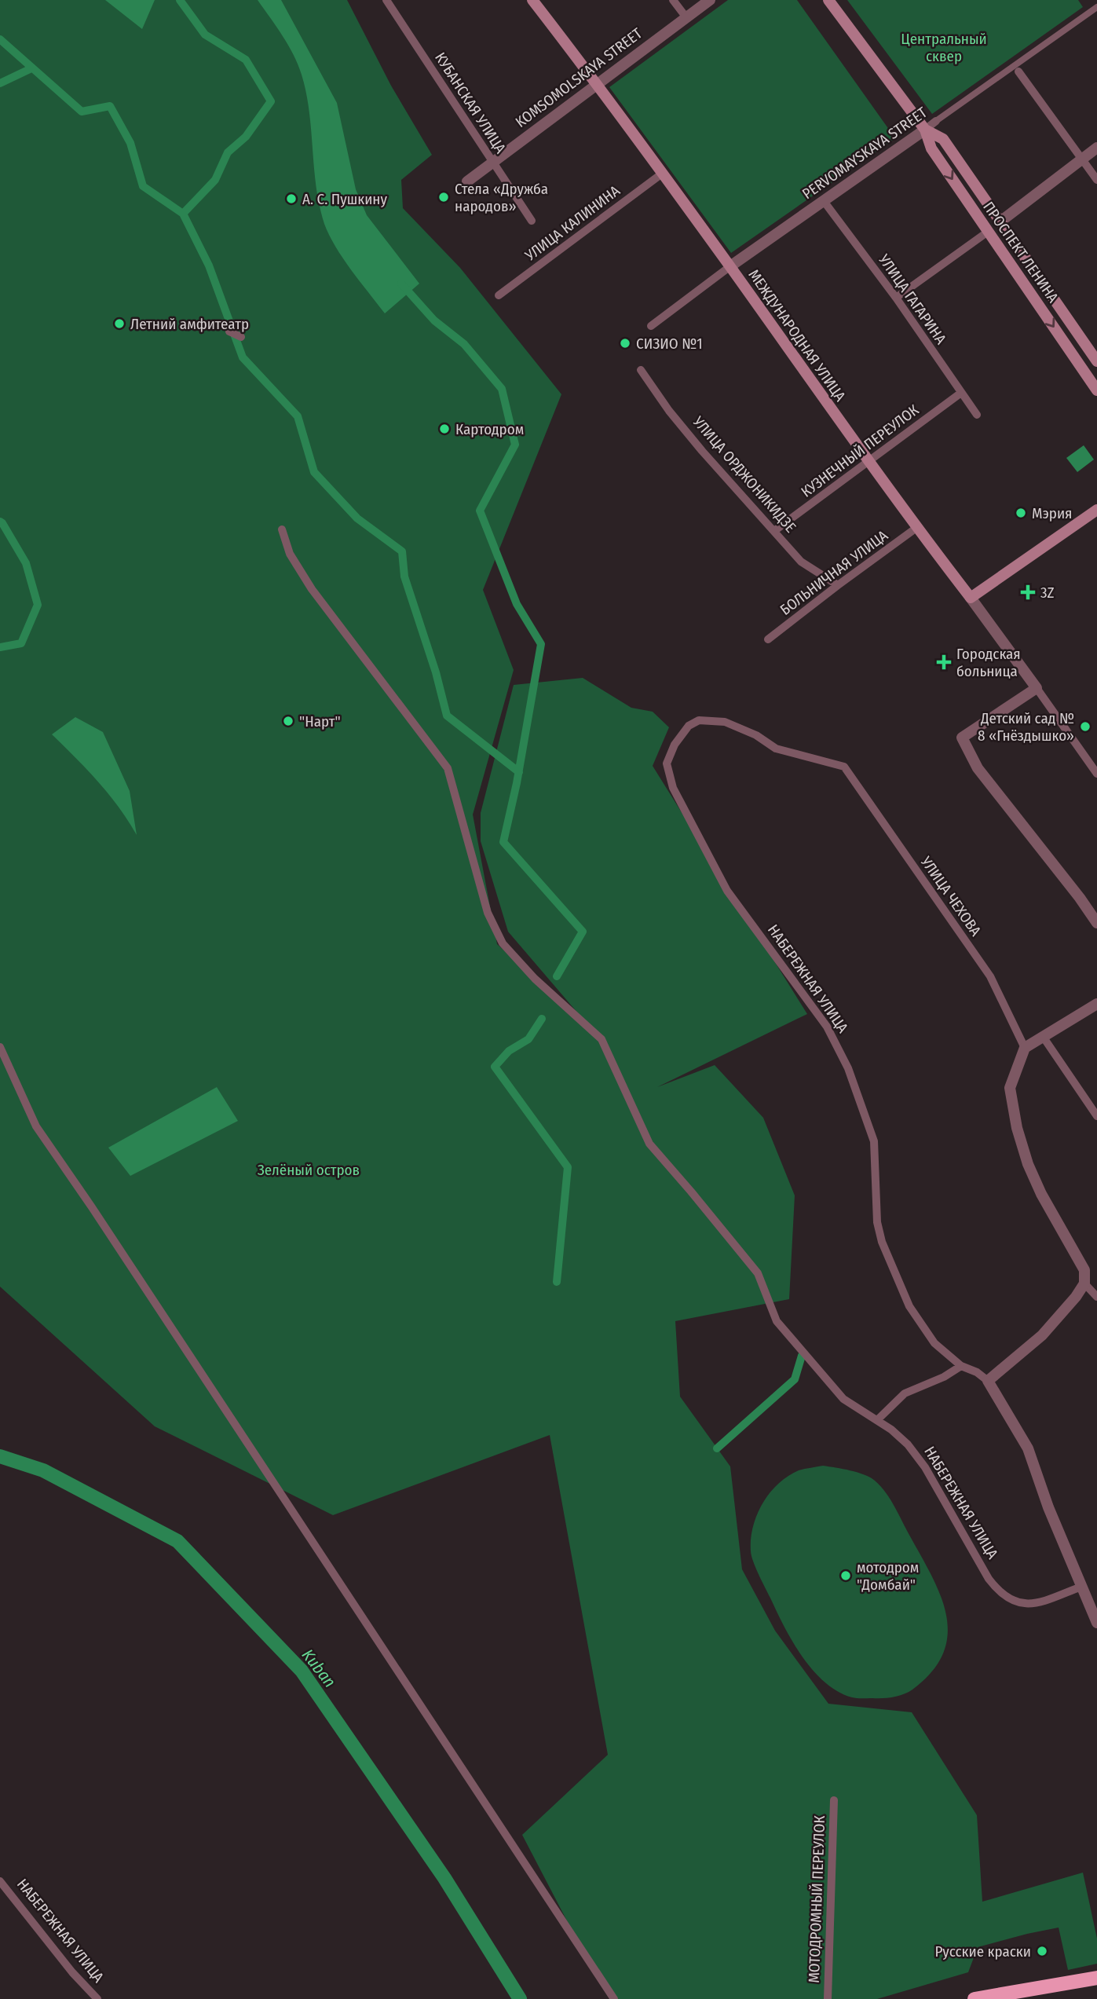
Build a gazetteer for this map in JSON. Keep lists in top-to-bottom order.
{
  "streets": {
    "main road": ["ПРОСПЕКТ ЛЕНИНА", "МЕЖДУНАРОДНАЯ УЛИЦА"],
    "street": [
      "KOMSOMOLSKAYA STREET",
      "КУБАНСКАЯ УЛИЦА",
      "PERVOMAYSKAYA STREET",
      "УЛИЦА КАЛИНИНА",
      "УЛИЦА ГАГАРИНА",
      "КУЗНЕЧНЫЙ ПЕРЕУЛОК",
      "УЛИЦА ОРДЖОНИКИДЗЕ",
      "БОЛЬНИЧНАЯ УЛИЦА",
      "УЛИЦА ЧЕХОВА",
      "НАБЕРЕЖНАЯ УЛИЦА",
      "МОТОДРОМНЫЙ ПЕРЕУЛОК"
    ]
  },
  "crossings": [
    ["KOMSOMOLSKAYA STREET", "КУБАНСКАЯ УЛИЦА"],
    ["KOMSOMOLSKAYA STREET", "МЕЖДУНАРОДНАЯ УЛИЦА"],
    ["PERVOMAYSKAYA STREET", "ПРОСПЕКТ ЛЕНИНА"],
    ["PERVOMAYSKAYA STREET", "УЛИЦА ГАГАРИНА"],
    ["PERVOMAYSKAYA STREET", "МЕЖДУНАРОДНАЯ УЛИЦА"],
    ["УЛИЦА КАЛИНИНА", "МЕЖДУНАРОДНАЯ УЛИЦА"],
    ["УЛИЦА ГАГАРИНА", "КУЗНЕЧНЫЙ ПЕРЕУЛОК"],
    ["МЕЖДУНАРОДНАЯ УЛИЦА", "КУЗНЕЧНЫЙ ПЕРЕУЛОК"],
    ["МЕЖДУНАРОДНАЯ УЛИЦА", "БОЛЬНИЧНАЯ УЛИЦА"],
    ["КУЗНЕЧНЫЙ ПЕРЕУЛОК", "УЛИЦА ОРДЖОНИКИДЗЕ"],
    ["УЛИЦА ОРДЖОНИКИДЗЕ", "БОЛЬНИЧНАЯ УЛИЦА"],
    ["УЛИЦА ЧЕХОВА", "НАБЕРЕЖНАЯ УЛИЦА"]
  ],
  "water": ["Kuban"],
  "parks": ["Центральный сквер", "Зелёный остров"],
  "places": {
    "other": [
      "Стела «Дружба народов»",
      "А. С. Пушкину",
      "Летний амфитеатр",
      "СИЗИО №1",
      "Картодром",
      "Мэрия",
      "\"Нарт\"",
      "Детский сад № 8 «Гнёздышко»",
      "мотодром \"Домбай\"",
      "Русские краски"
    ],
    "health": ["3Z", "Городская больница"]
  }
}
